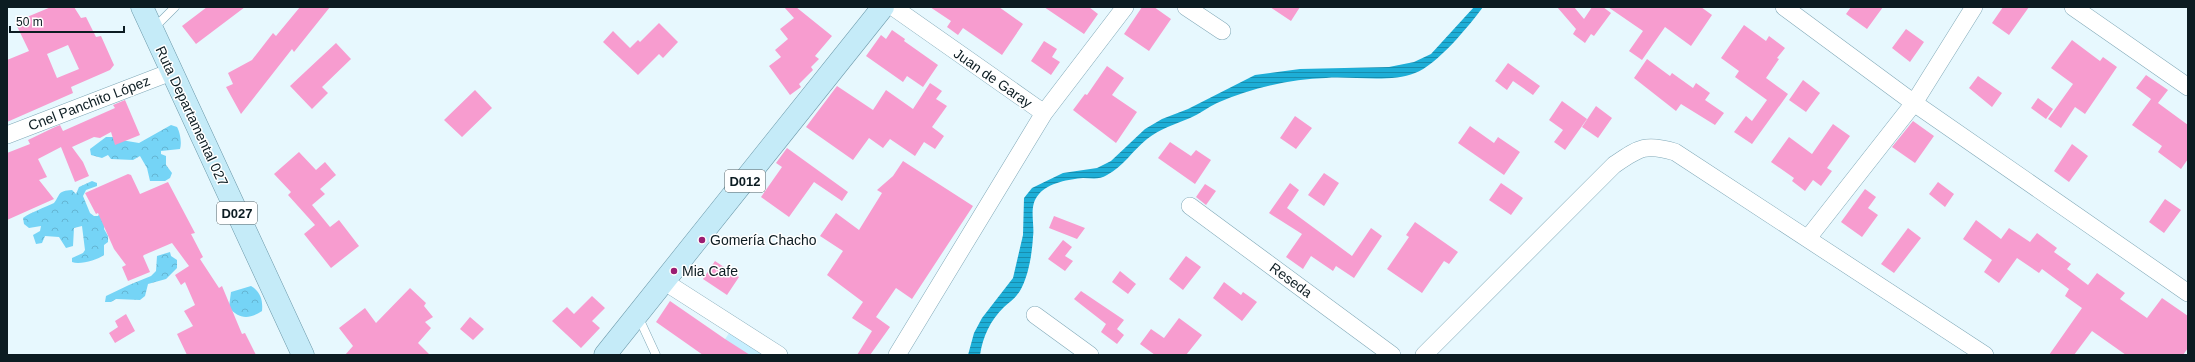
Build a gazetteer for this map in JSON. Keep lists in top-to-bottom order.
{
  "streets": {
    "main road": ["Ruta Departamental 027", "D012", "D027"],
    "street": ["Juan de Garay", "Cnel Panchito López", "Reseda"]
  },
  "crossings": [
    ["Cnel Panchito López", "Ruta Departamental 027"]
  ],
  "places": ["Gomería Chacho", "Mia Cafe"],
  "scale_bar": "50 m"
}
